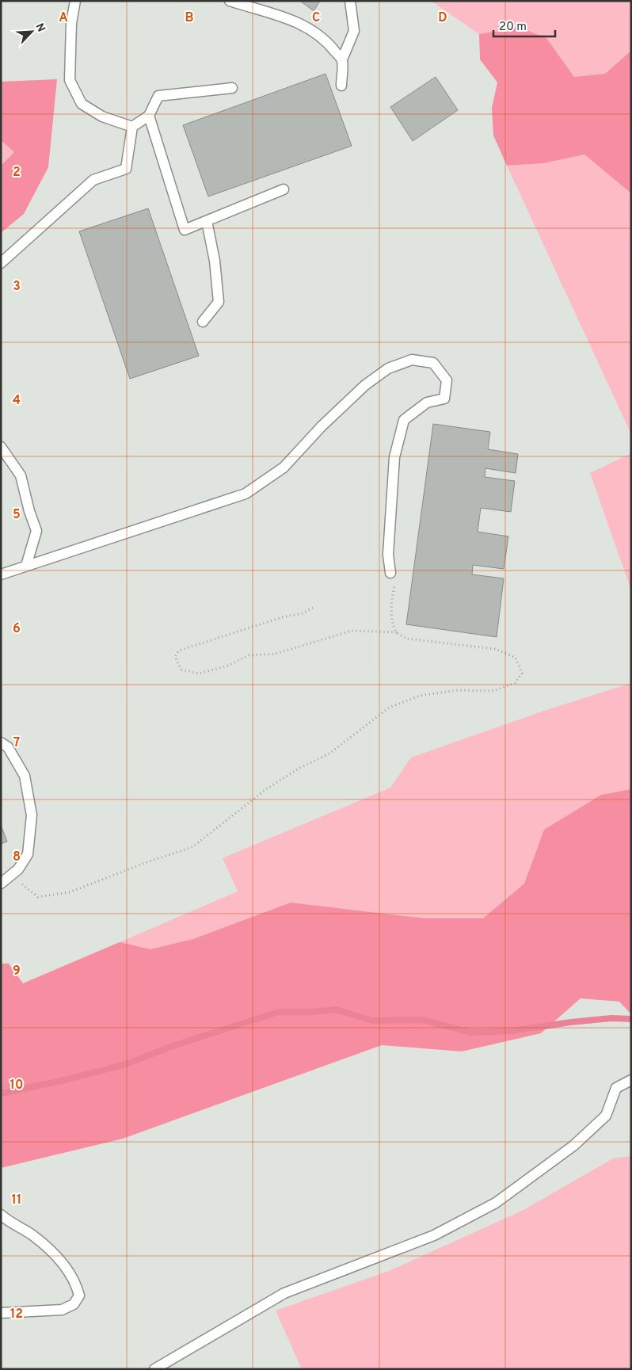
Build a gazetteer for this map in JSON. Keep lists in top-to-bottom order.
{
  "scale_bar": "20 m",
  "north": "top right",
  "grid": {
    "columns": [
      "A",
      "B",
      "C",
      "D"
    ],
    "rows": [
      "2",
      "3",
      "4",
      "5",
      "6",
      "7",
      "8",
      "9",
      "10",
      "11",
      "12"
    ]
  }
}
